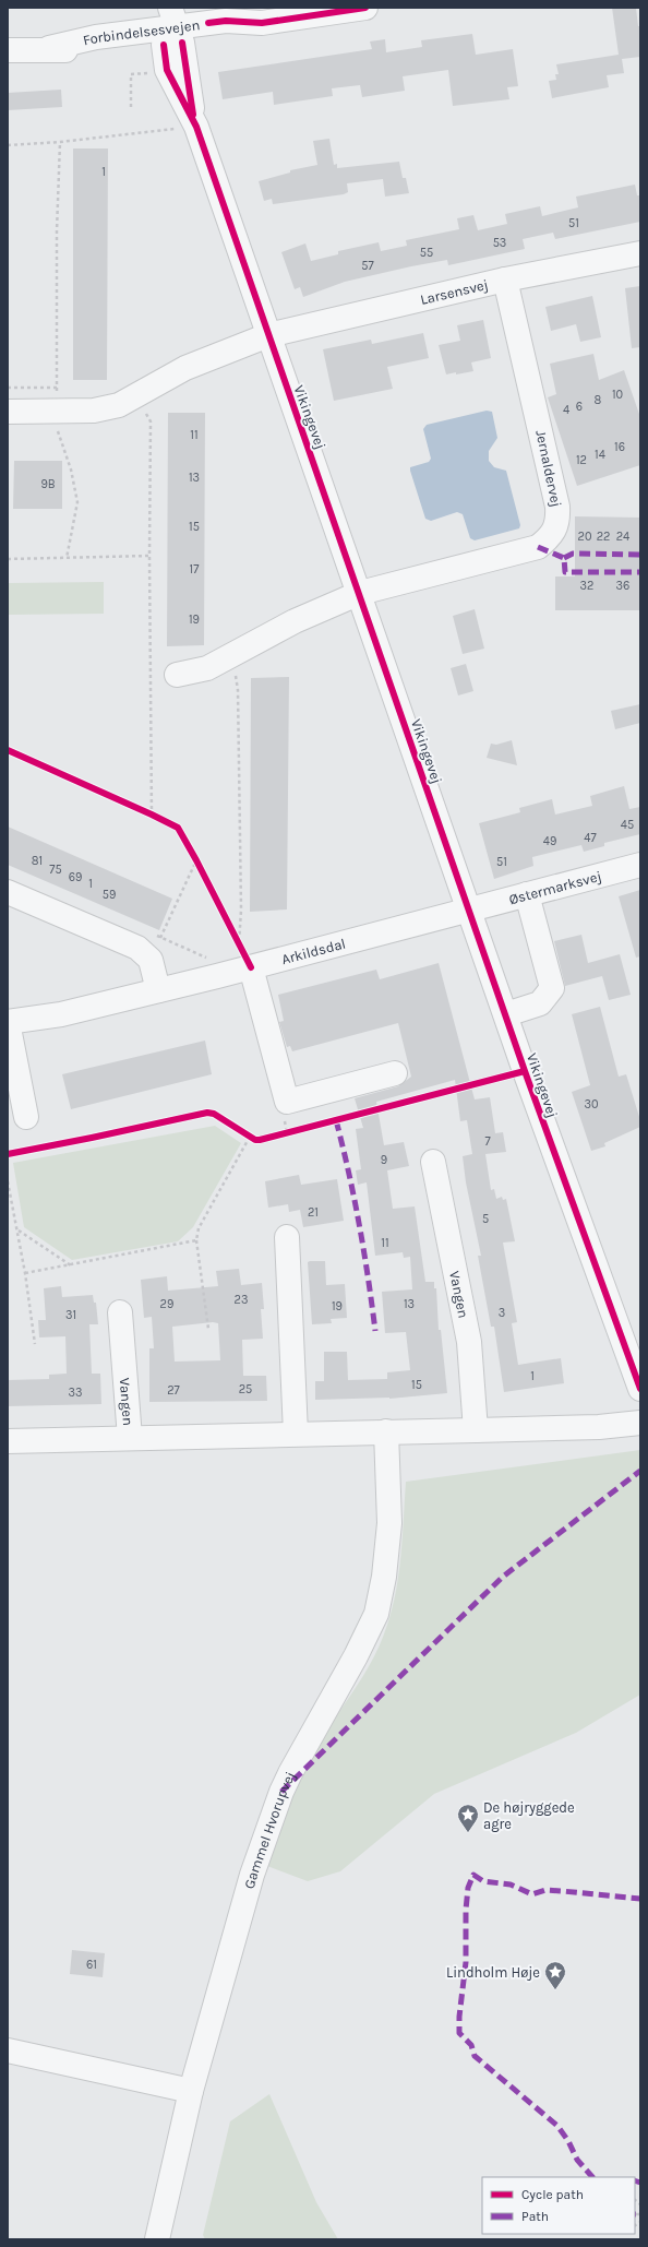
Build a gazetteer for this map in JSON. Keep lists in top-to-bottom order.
{
  "streets": {
    "street": [
      "Forbindelsesvejen",
      "Larsensvej",
      "Vikingevej",
      "Jernaldervej",
      "Østermarksvej",
      "Arkildsdal",
      "Vangen",
      "Gammel Hvorupvej"
    ]
  },
  "crossings": [
    ["Forbindelsesvejen", "Vikingevej"],
    ["Larsensvej", "Vikingevej"],
    ["Larsensvej", "Jernaldervej"],
    ["Vikingevej", "Jernaldervej"],
    ["Vikingevej", "Østermarksvej"],
    ["Vikingevej", "Arkildsdal"],
    ["Østermarksvej", "Arkildsdal"],
    ["Vangen", "Gammel Hvorupvej"]
  ],
  "places": {
    "place": ["De højryggede agre", "Lindholm Høje"]
  },
  "house_numbers": [
    "1",
    "51",
    "53",
    "55",
    "57",
    "10",
    "8",
    "6",
    "4",
    "11",
    "16",
    "14",
    "12",
    "13",
    "9B",
    "15",
    "20",
    "22",
    "24",
    "17",
    "32",
    "36",
    "19",
    "45",
    "47",
    "49",
    "81",
    "51",
    "75",
    "69",
    "1",
    "59",
    "30",
    "7",
    "9",
    "21",
    "5",
    "11",
    "23",
    "29",
    "13",
    "19",
    "3",
    "31",
    "1",
    "15",
    "25",
    "27",
    "33",
    "61"
  ],
  "legend": ["Cycle path", "Path"]
}
